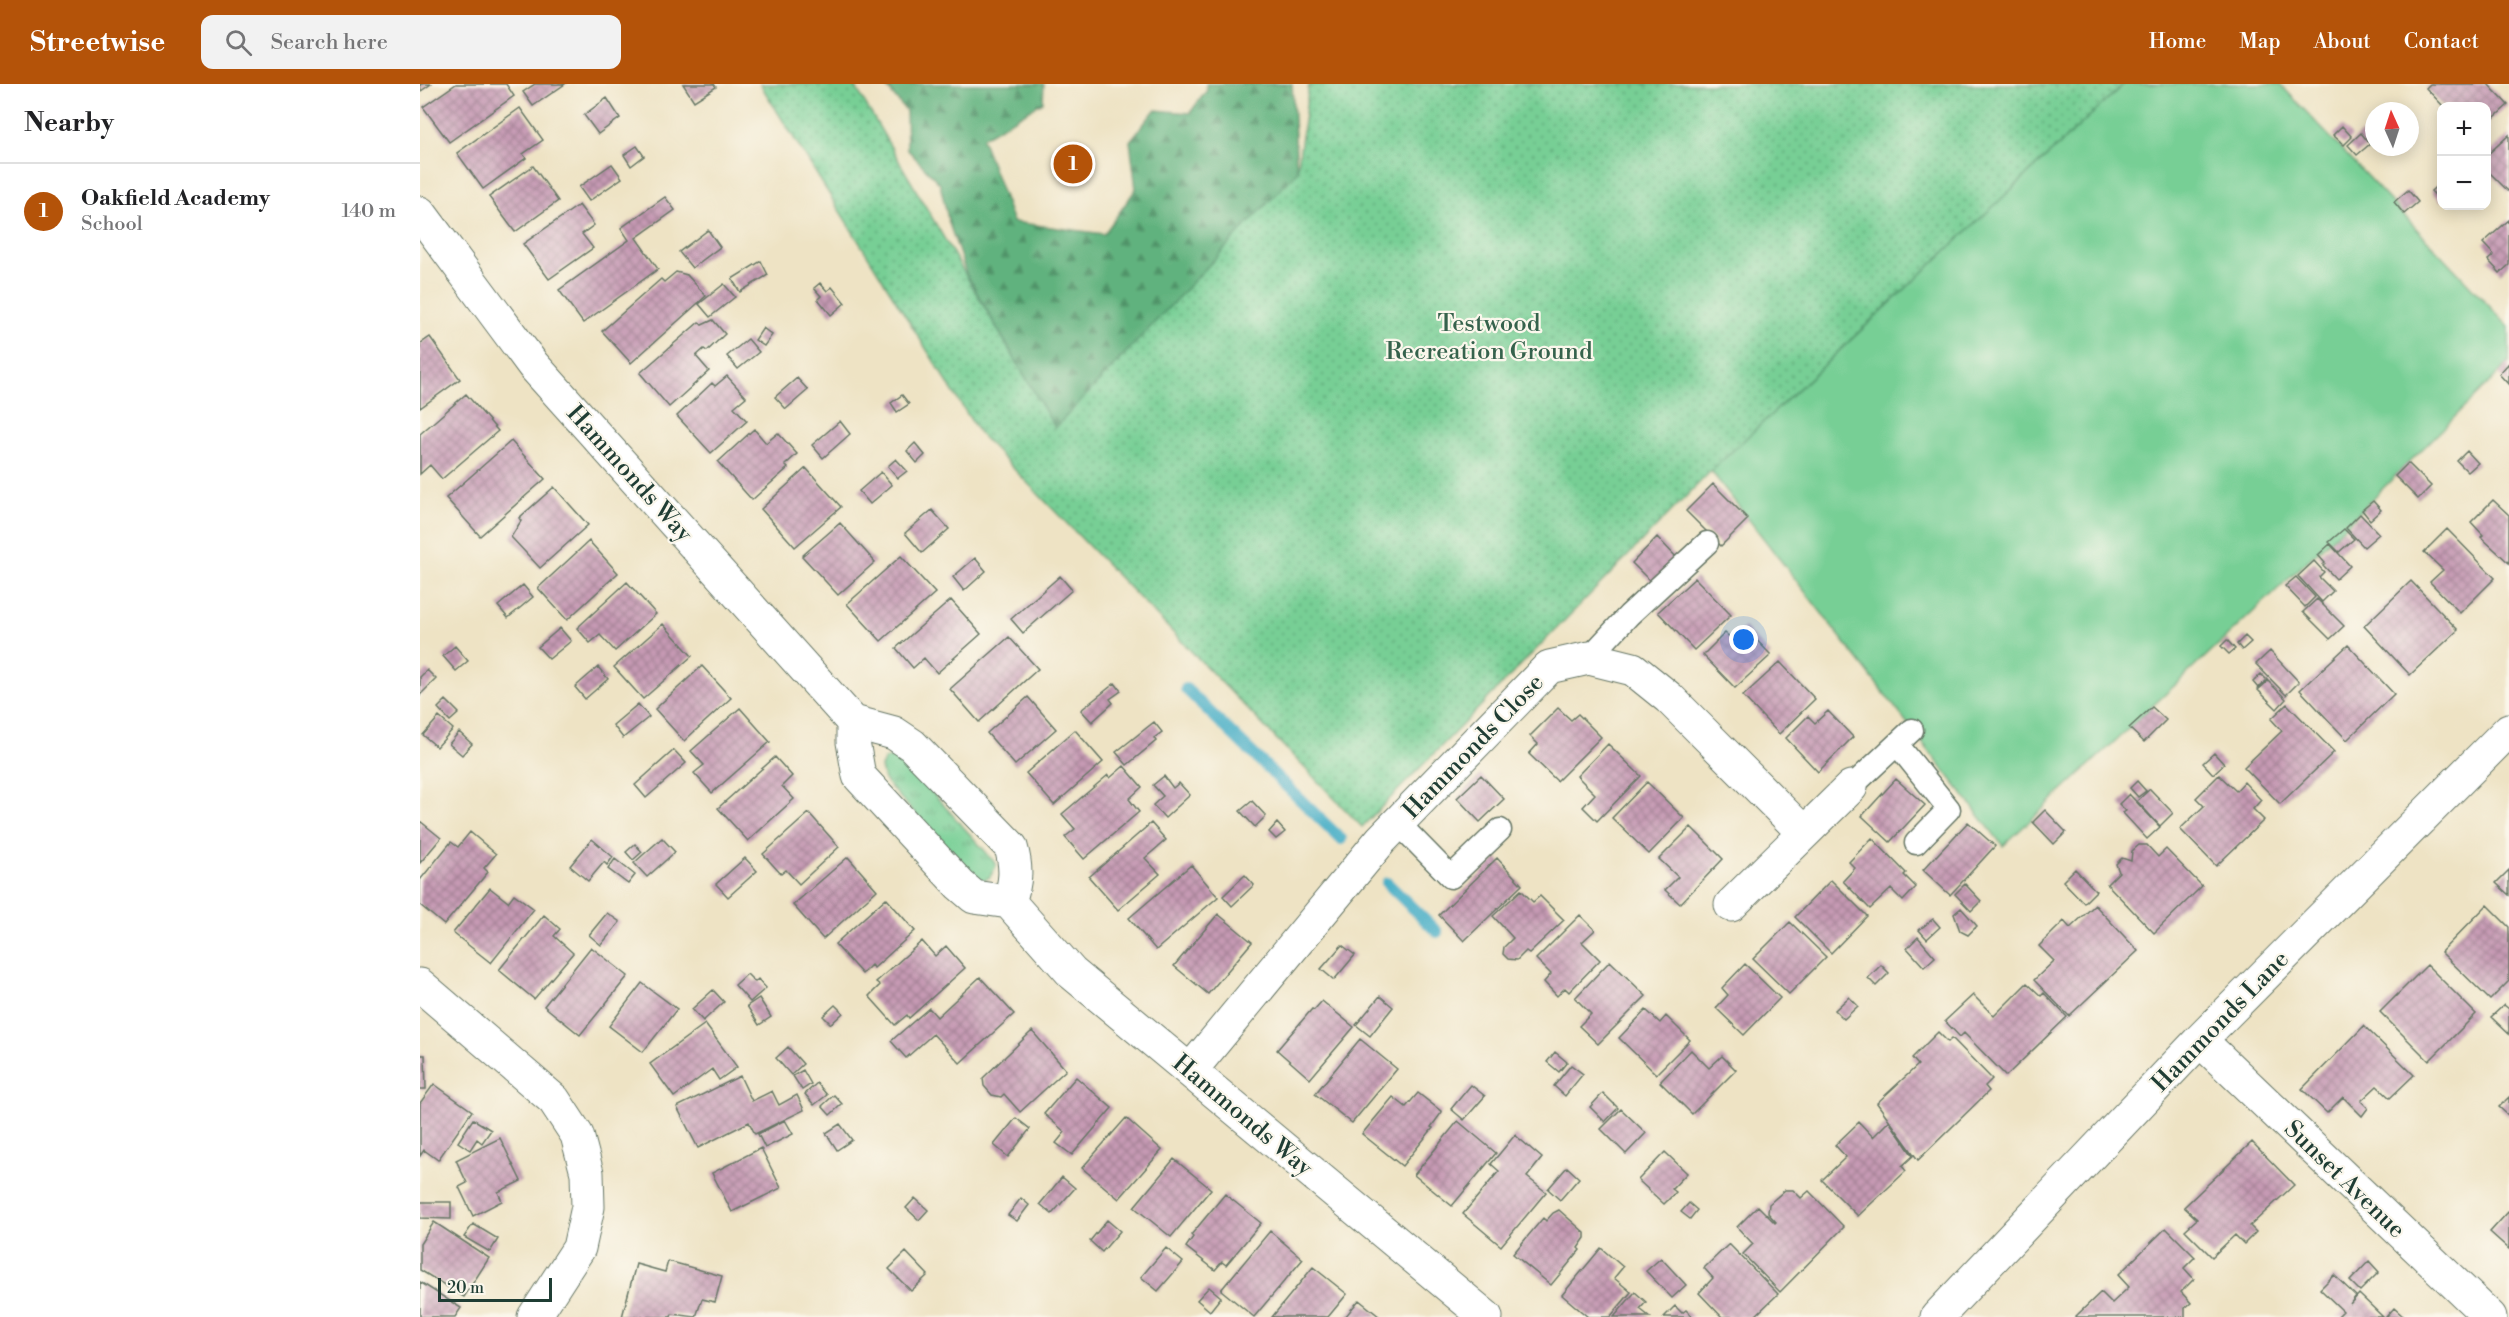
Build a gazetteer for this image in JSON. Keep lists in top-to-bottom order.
{
  "streets": {
    "street": [
      "Hammonds Way",
      "Hammonds Close",
      "Hammonds Lane",
      "Sunset Avenue"
    ]
  },
  "crossings": [
    ["Hammonds Way", "Hammonds Close"],
    ["Hammonds Lane", "Sunset Avenue"]
  ],
  "parks": ["Testwood Recreation Ground"],
  "scale_bar": "20 m",
  "north": "top",
  "page": {
    "header": "Streetwise",
    "search": "Search here",
    "nav": [
      "Home",
      "Map",
      "About",
      "Contact"
    ],
    "heading": "Nearby",
    "map_buttons": ["+", "−"],
    "pins": "1",
    "list": [
      {
        "mark": "1",
        "name": "Oakfield Academy",
        "note": "School",
        "value": "140 m"
      }
    ],
    "scale": "20 m"
  }
}
